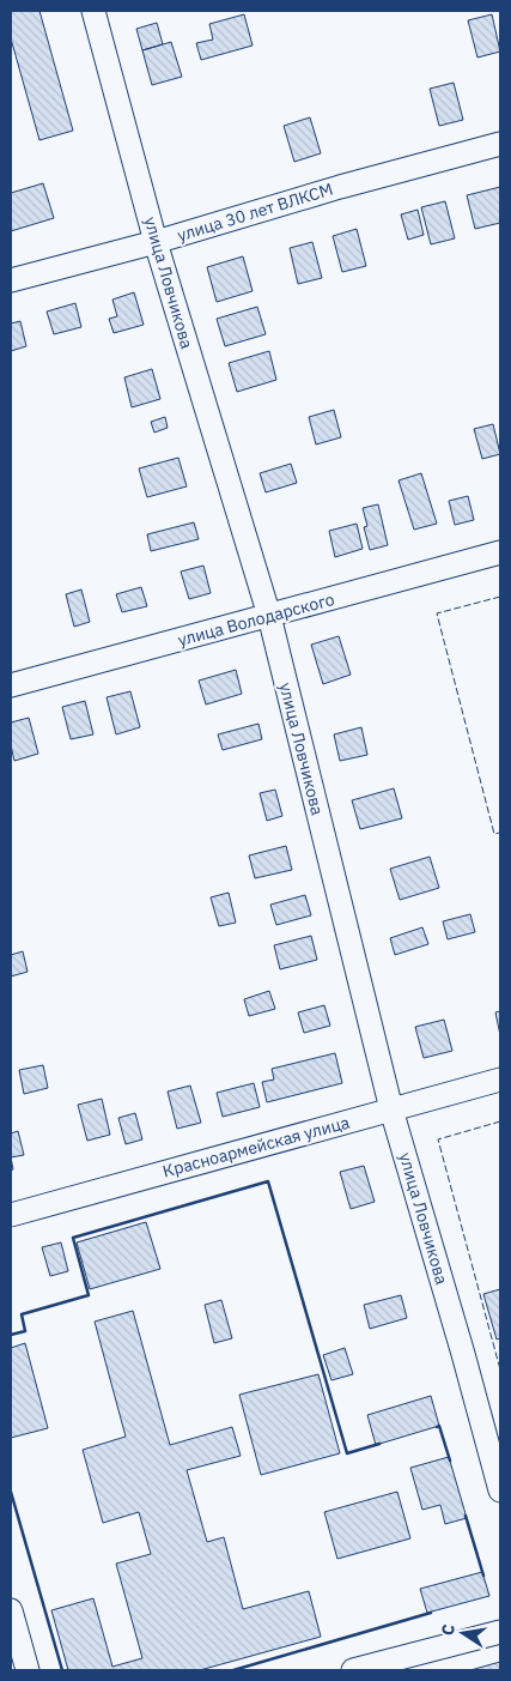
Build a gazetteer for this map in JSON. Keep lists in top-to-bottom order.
{
  "streets": {
    "street": [
      "улица 30 лет ВЛКСМ",
      "улица Ловчикова",
      "улица Володарского",
      "Красноармейская улица"
    ]
  },
  "crossings": [
    ["улица 30 лет ВЛКСМ", "улица Ловчикова"],
    ["улица Ловчикова", "улица Володарского"],
    ["улица Ловчикова", "Красноармейская улица"]
  ],
  "north": "left"
}
